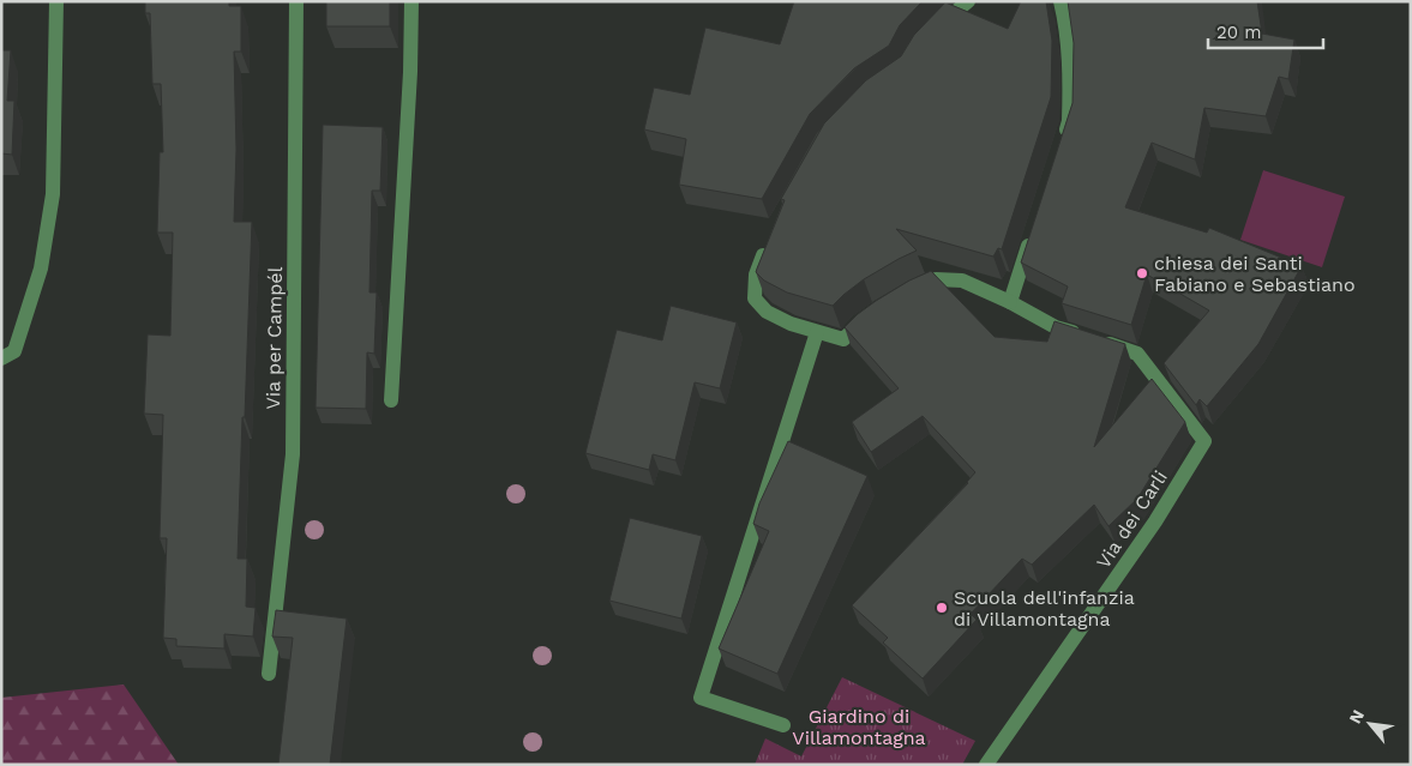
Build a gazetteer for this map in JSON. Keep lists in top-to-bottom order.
{
  "streets": {
    "street": ["Via per Campél", "Via dei Carli"]
  },
  "parks": ["Giardino di Villamontagna"],
  "places": ["chiesa dei Santi Fabiano e Sebastiano", "Scuola dell'infanzia di Villamontagna"],
  "scale_bar": "20 m",
  "north": "top left"
}
